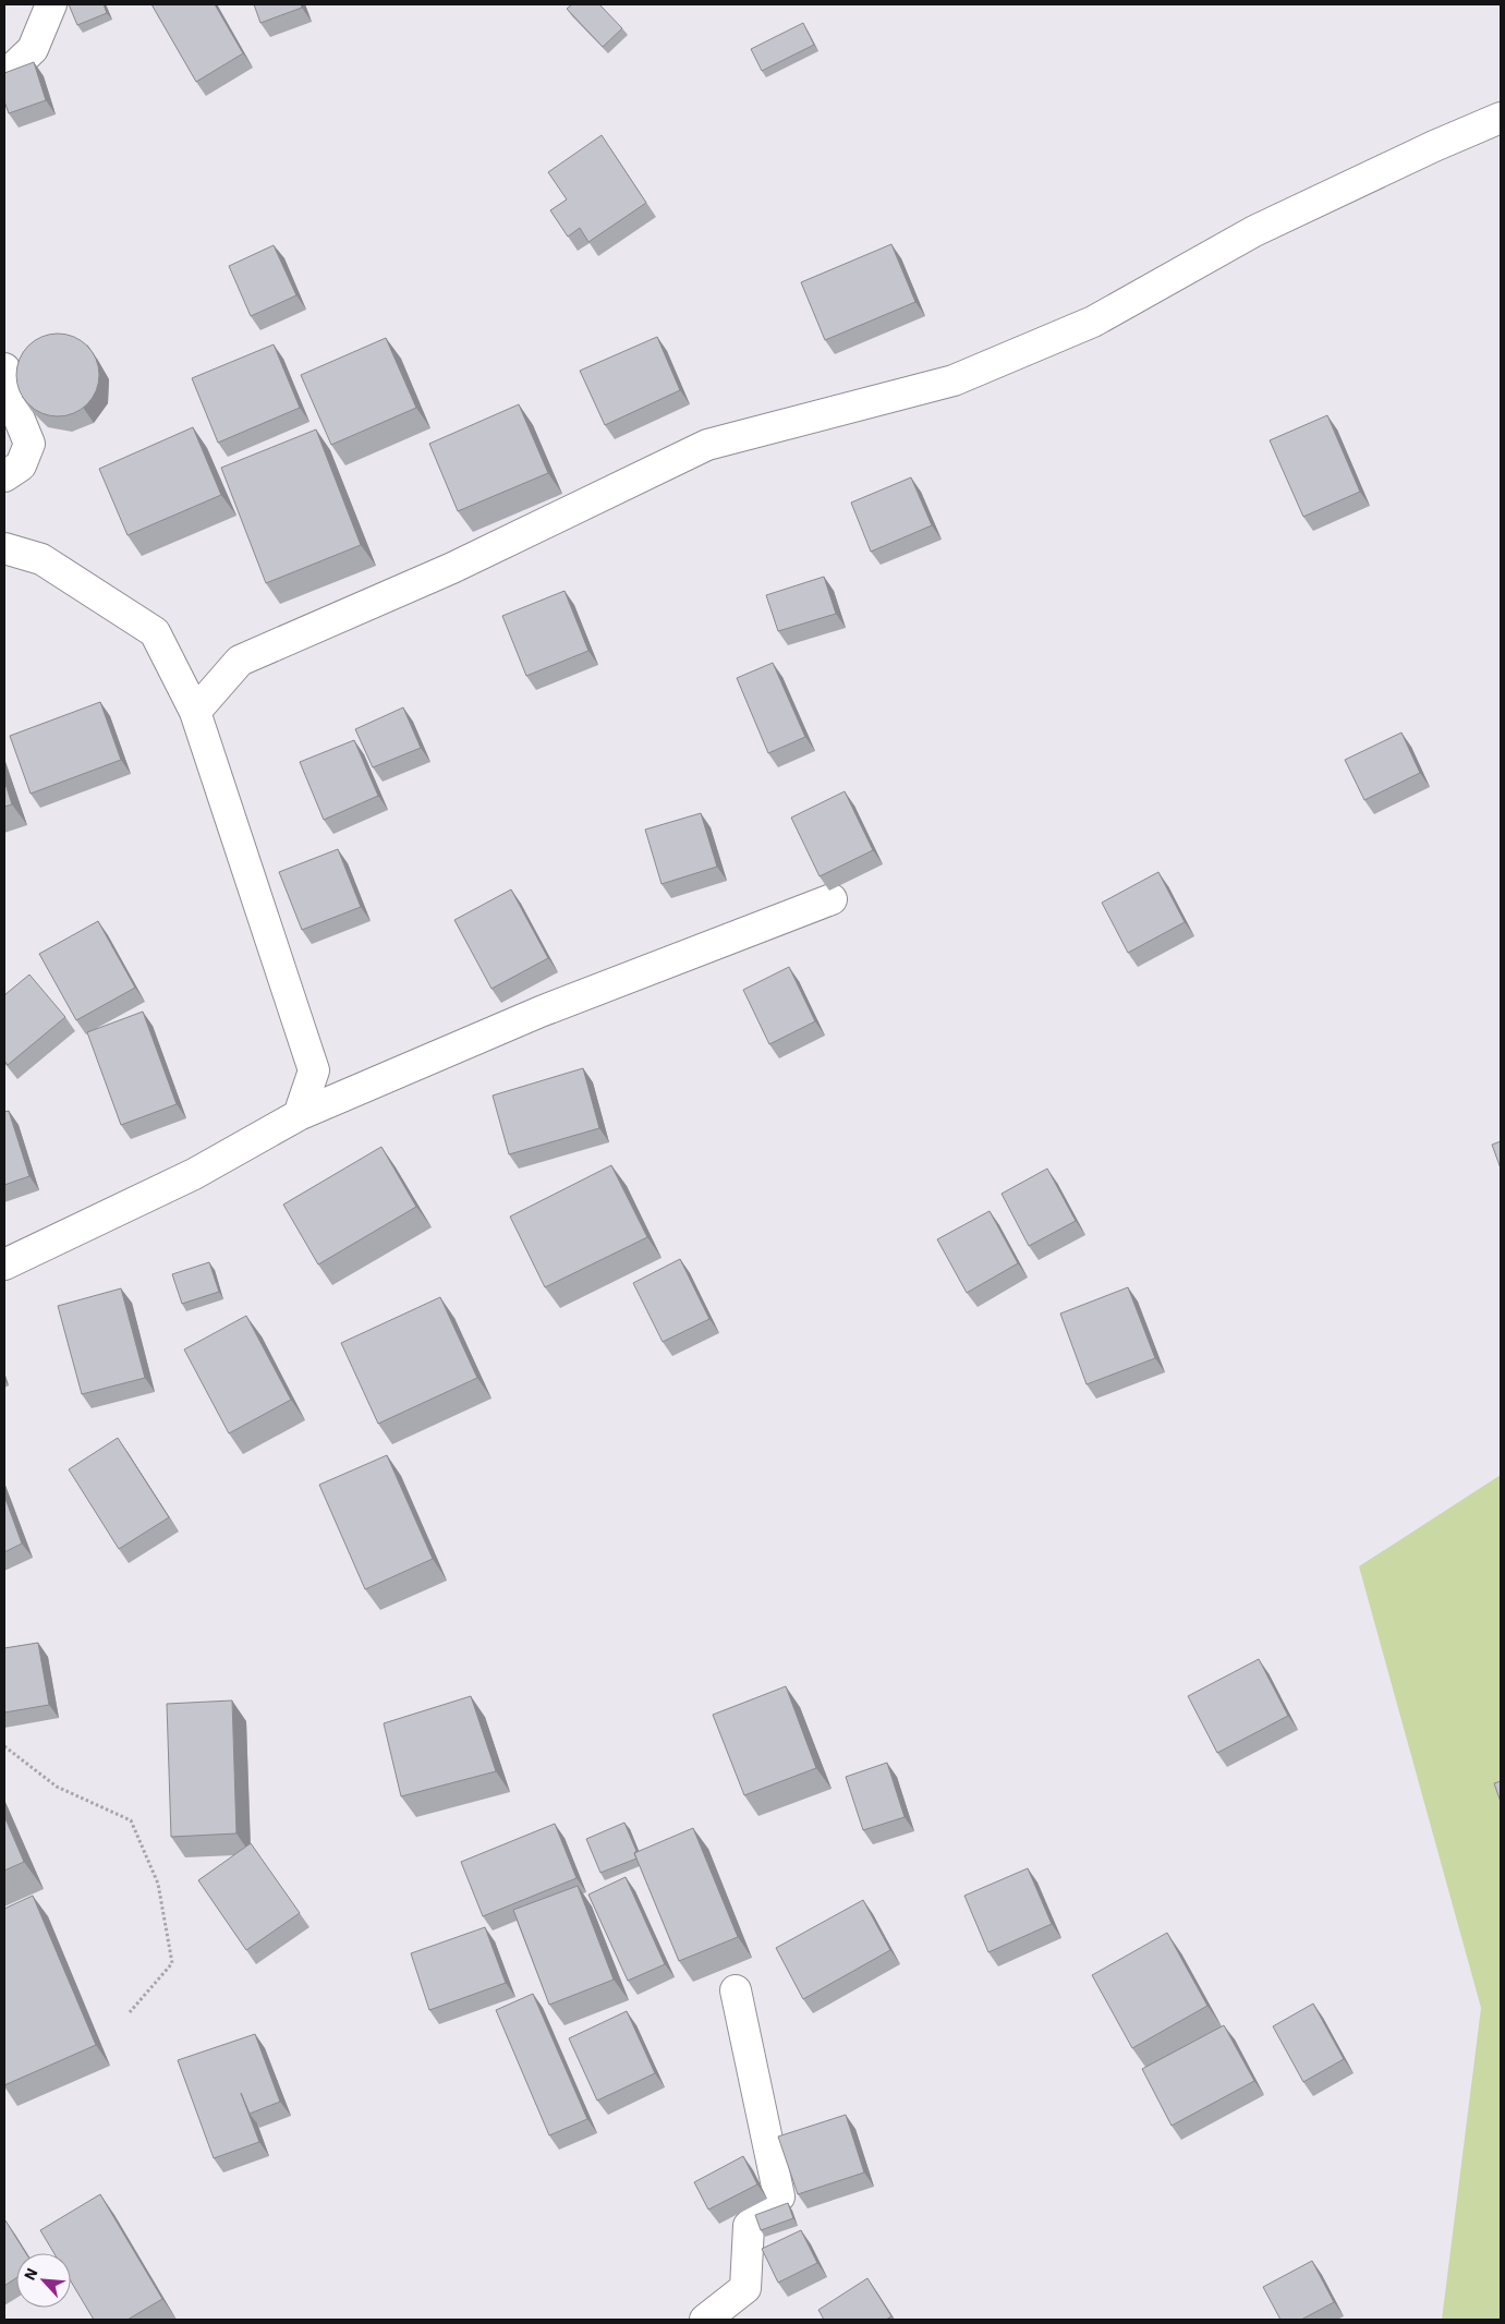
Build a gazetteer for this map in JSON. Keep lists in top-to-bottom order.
{
  "north": "top left"
}
